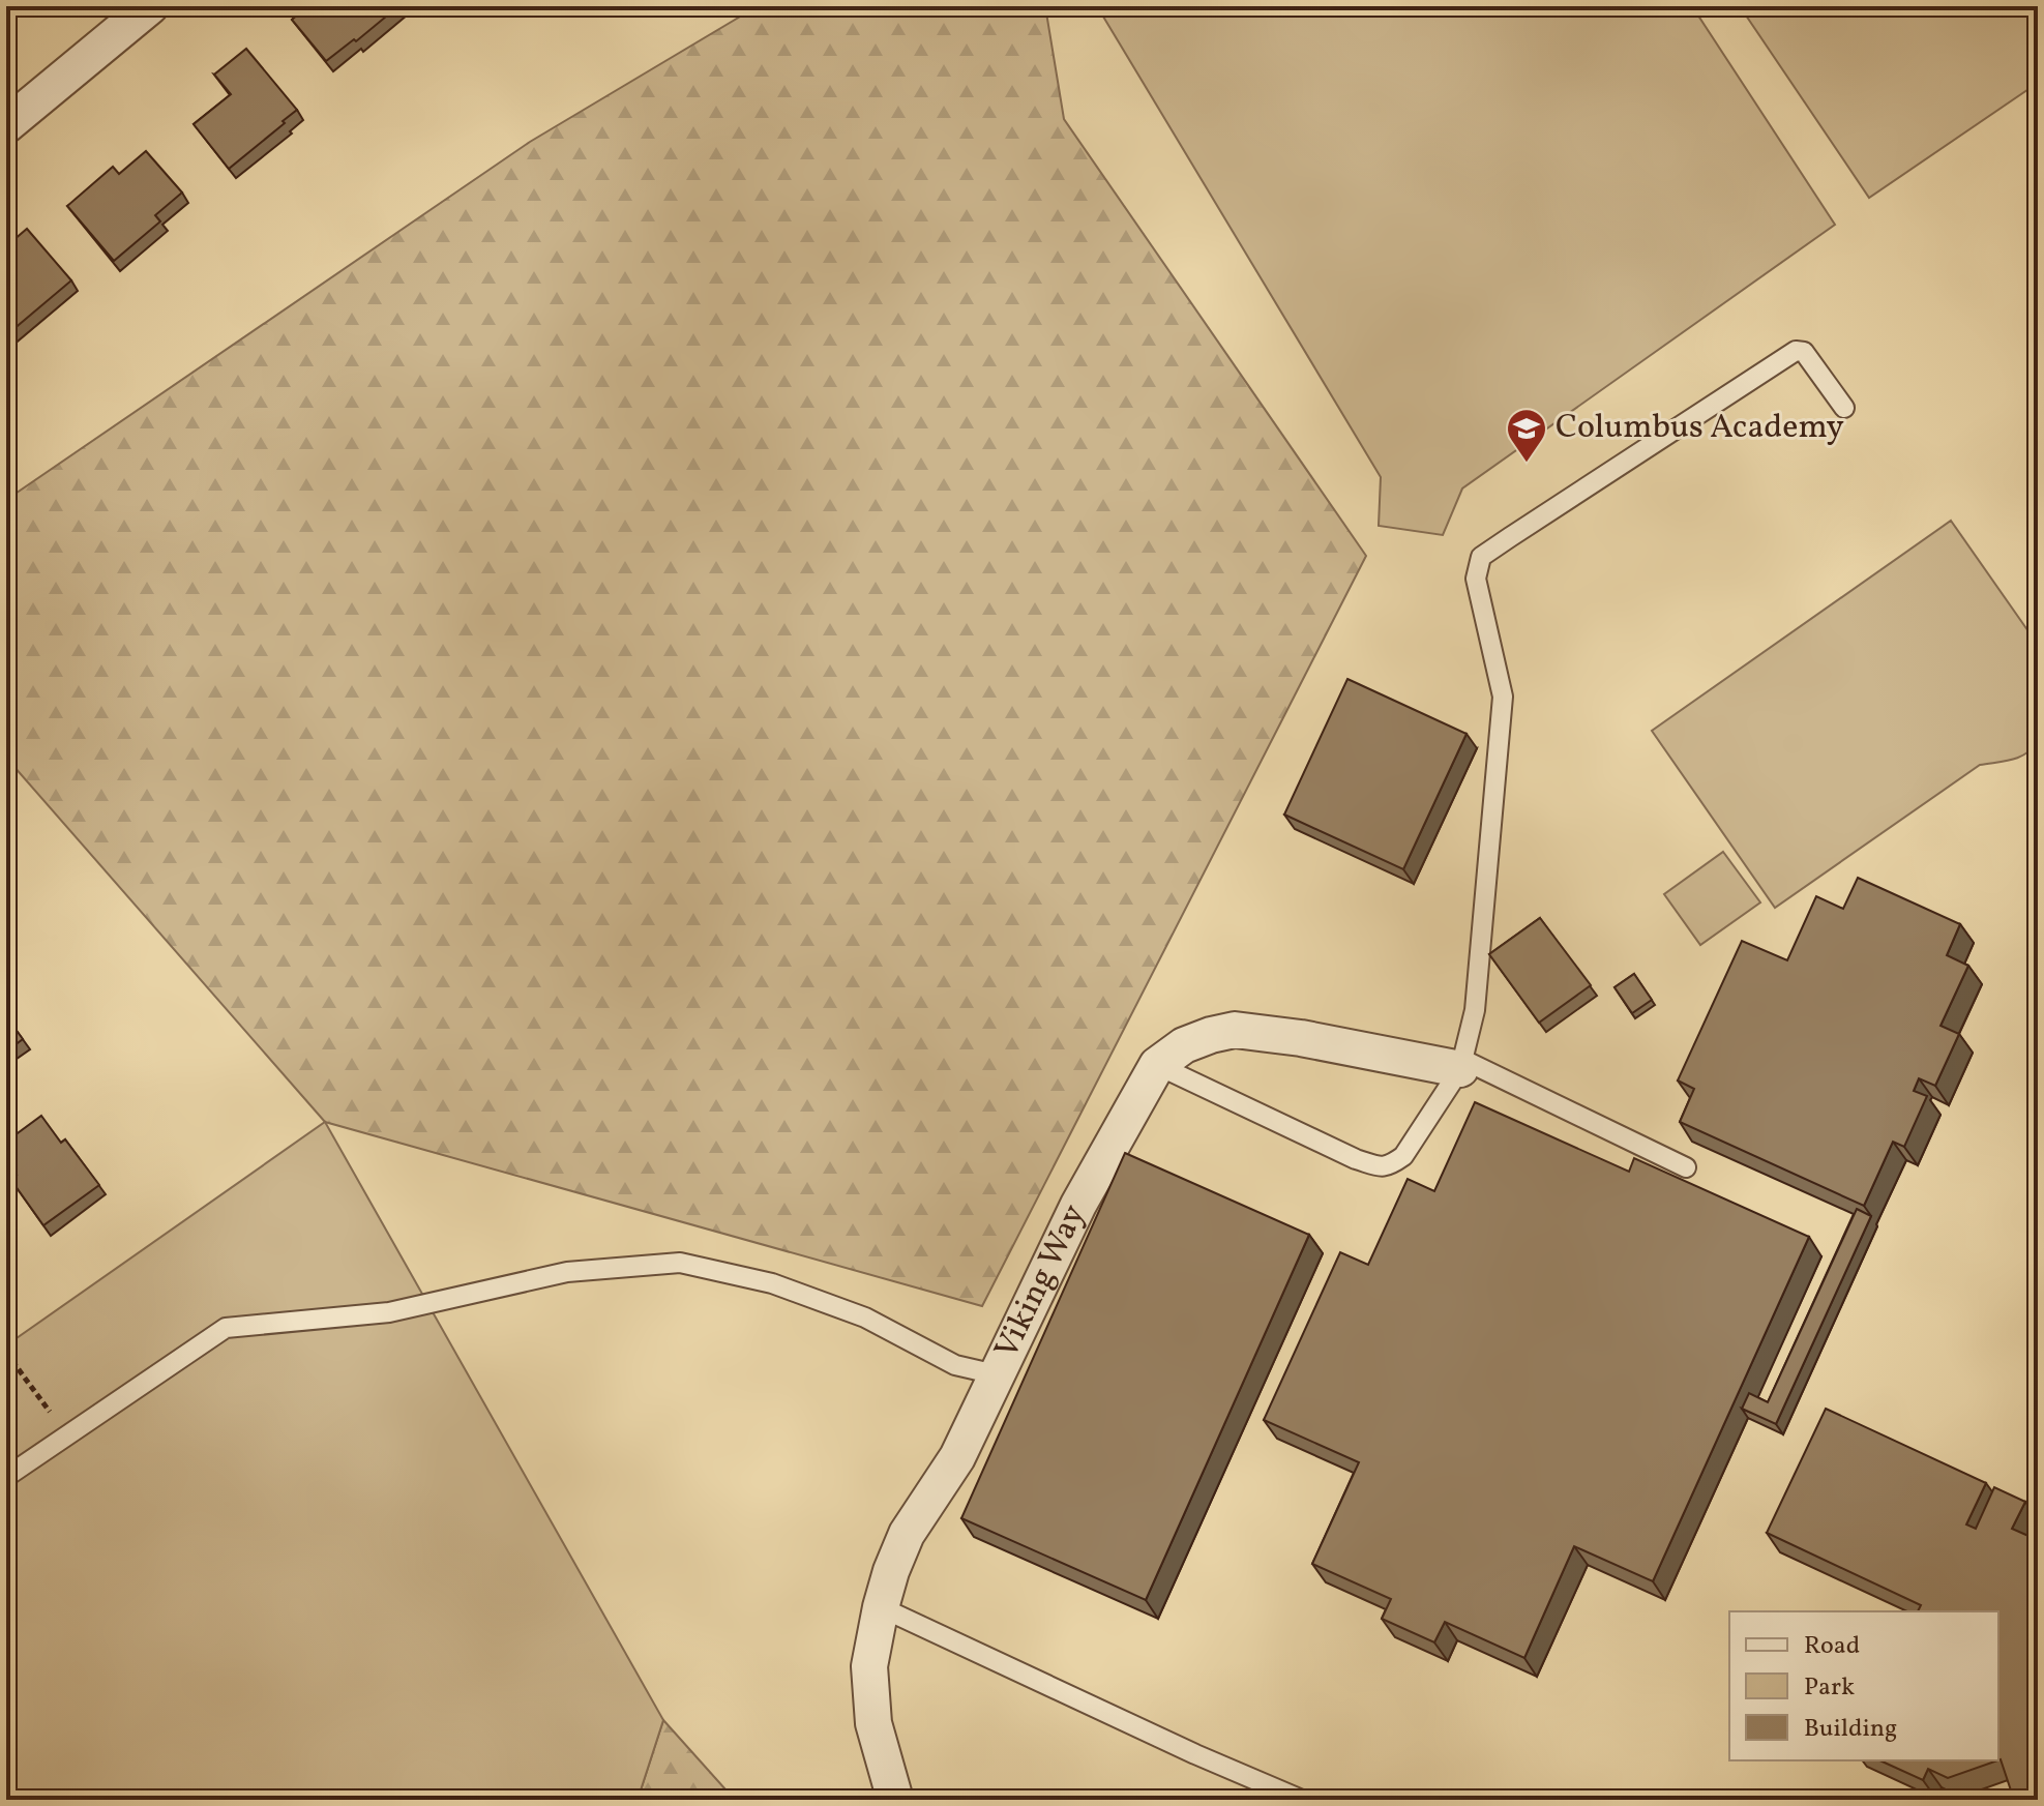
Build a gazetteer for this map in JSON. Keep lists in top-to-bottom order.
{
  "streets": {
    "street": ["Viking Way"]
  },
  "places": {
    "school or university": ["Columbus Academy"]
  },
  "legend": ["Road", "Park", "Building"]
}
